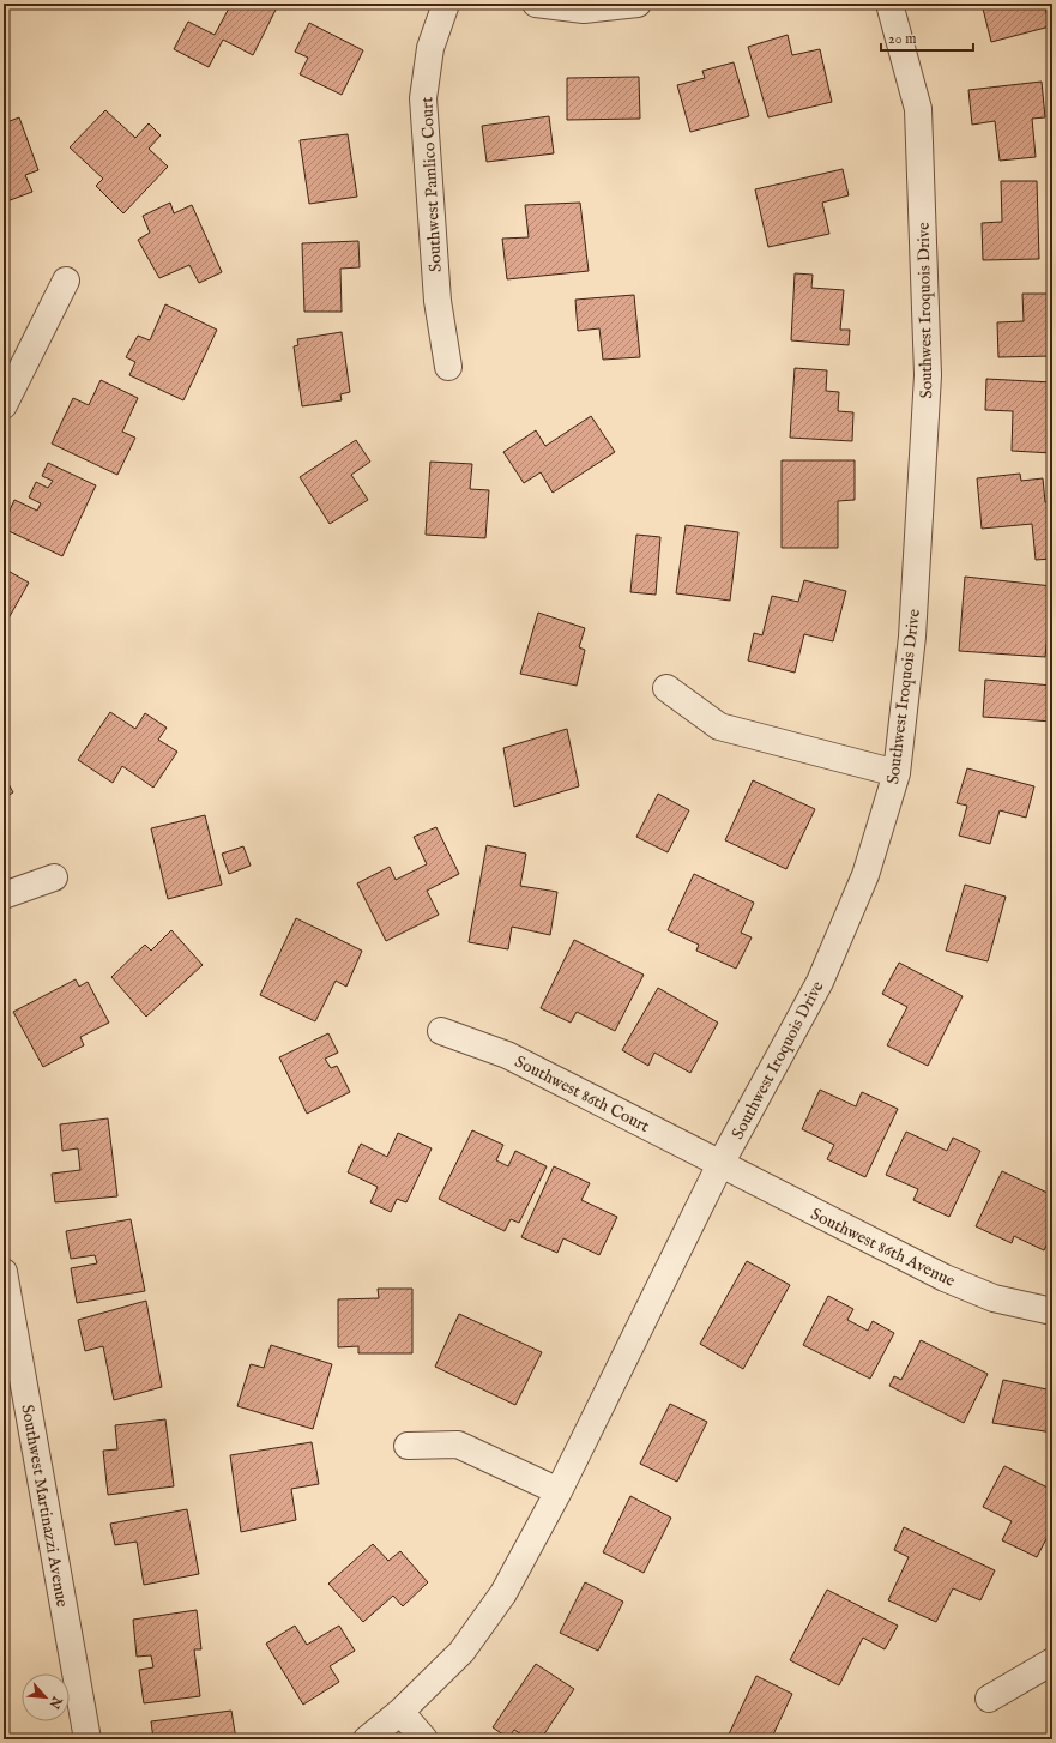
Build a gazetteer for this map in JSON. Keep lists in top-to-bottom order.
{
  "streets": {
    "street": [
      "Southwest Pamlico Court",
      "Southwest Iroquois Drive",
      "Southwest 86th Court",
      "Southwest 86th Avenue",
      "Southwest Martinazzi Avenue"
    ]
  },
  "crossings": [
    ["Southwest Iroquois Drive", "Southwest 86th Court"],
    ["Southwest Iroquois Drive", "Southwest 86th Avenue"],
    ["Southwest 86th Court", "Southwest 86th Avenue"]
  ],
  "scale_bar": "20 m",
  "north": "bottom right"
}
